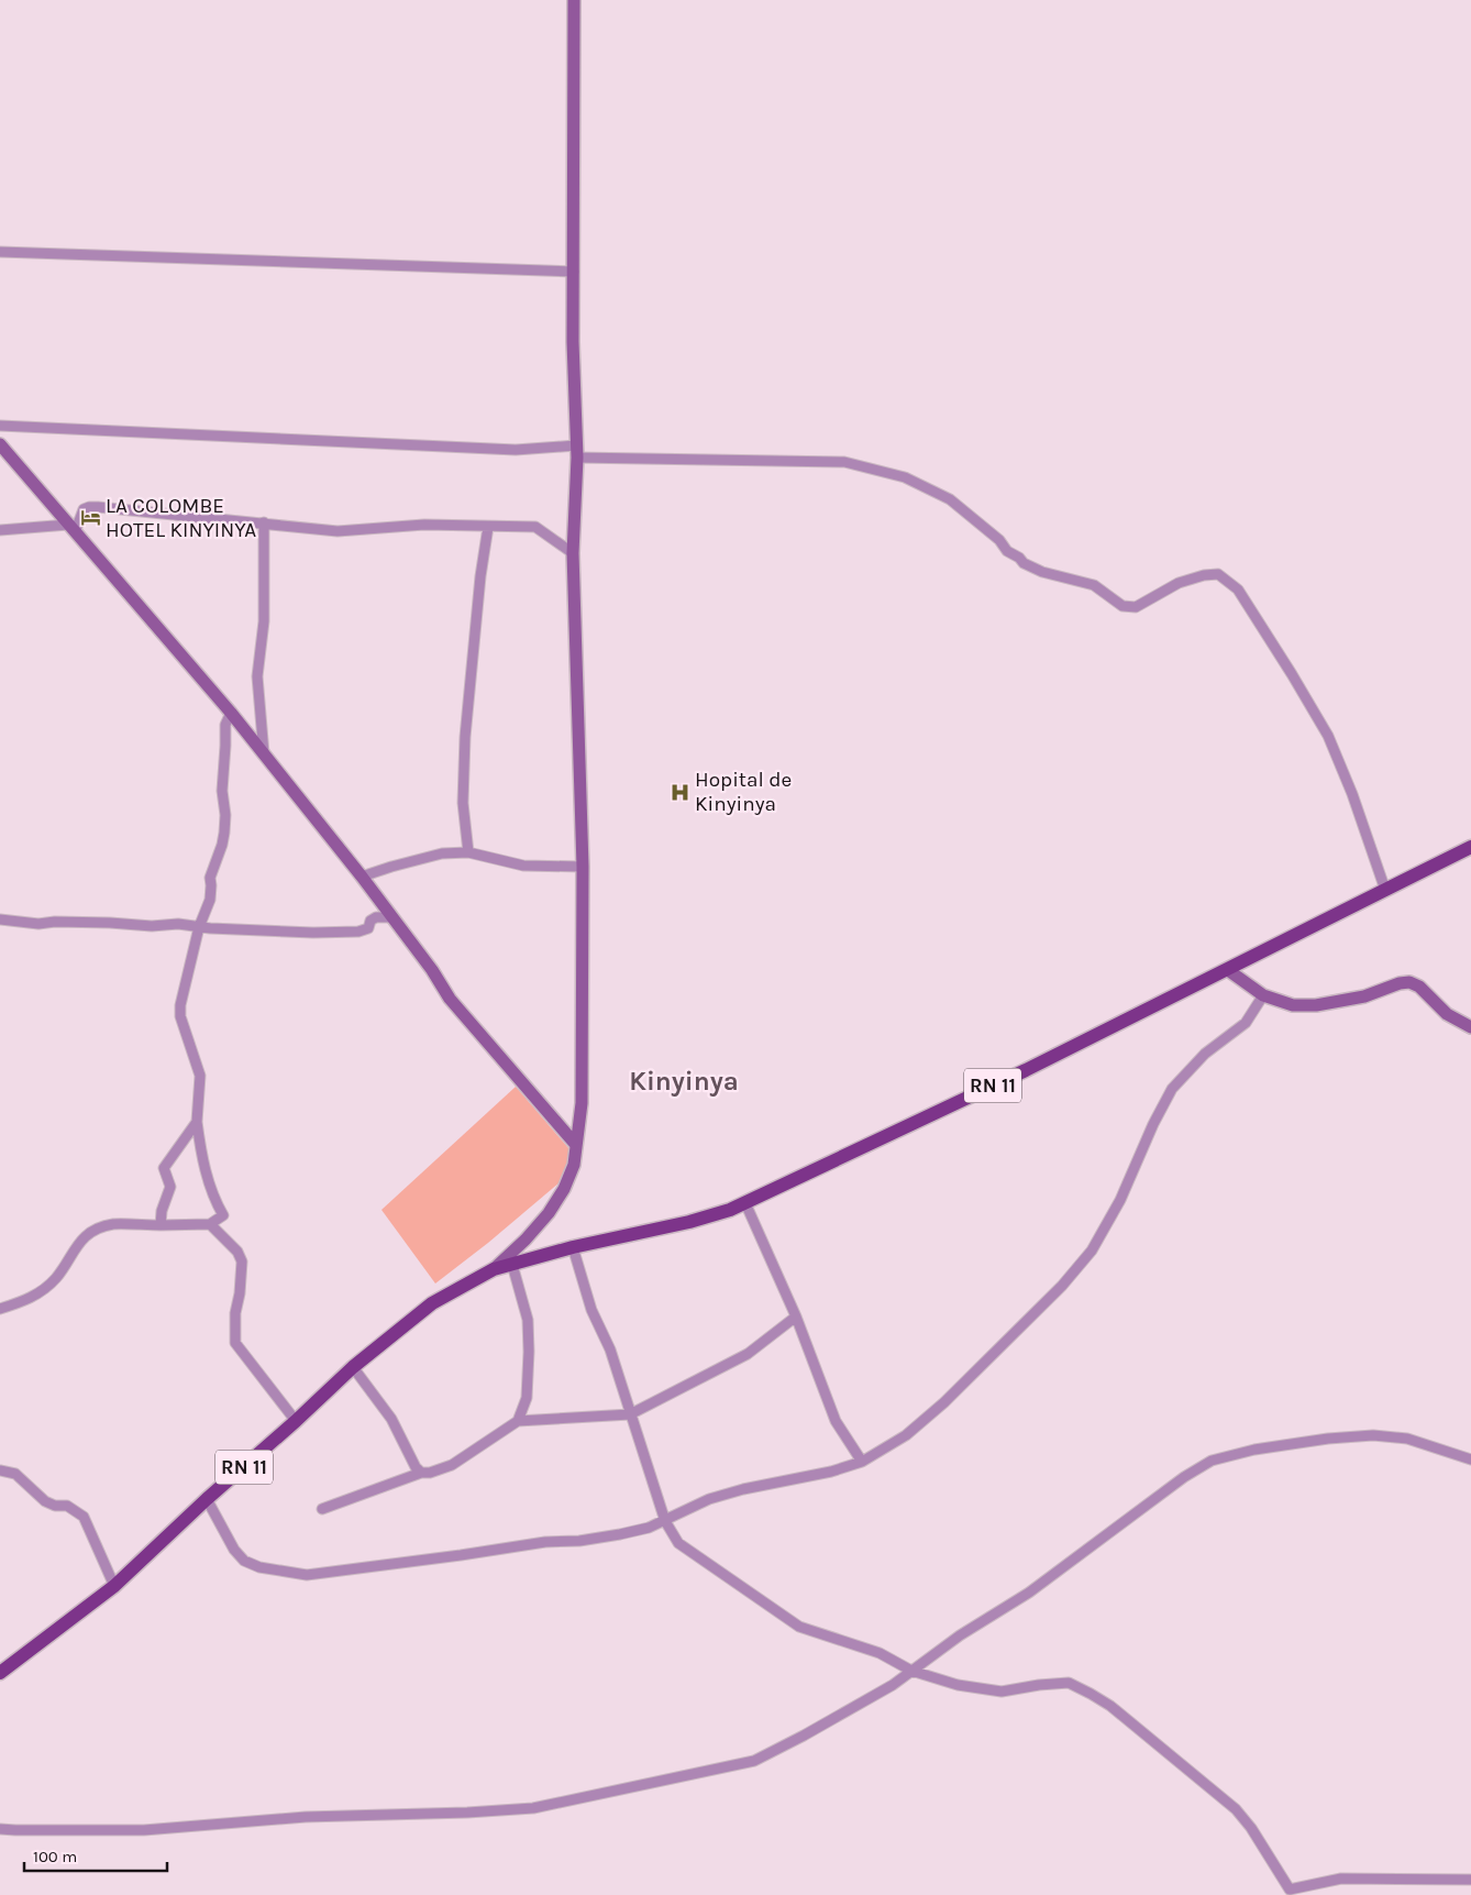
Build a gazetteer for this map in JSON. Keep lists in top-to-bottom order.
{
  "streets": {
    "main road": ["RN 11"]
  },
  "districts": ["Kinyinya"],
  "places": {
    "hotel": ["LA COLOMBE HOTEL KINYINYA"],
    "hospital": ["Hopital de Kinyinya"]
  },
  "scale_bar": "100 m"
}
